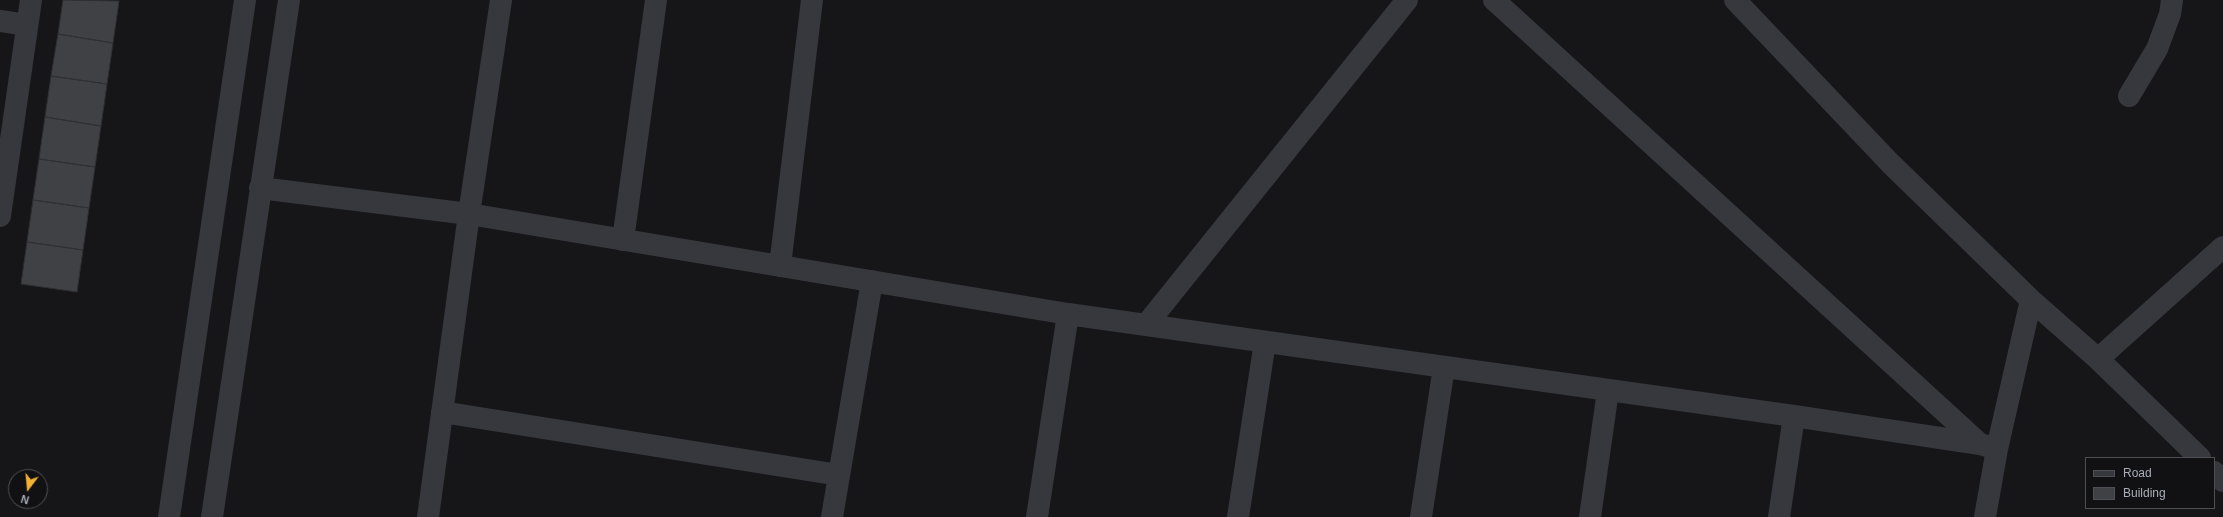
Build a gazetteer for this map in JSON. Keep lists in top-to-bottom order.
{
  "legend": ["Road", "Building"],
  "north": "bottom"
}
